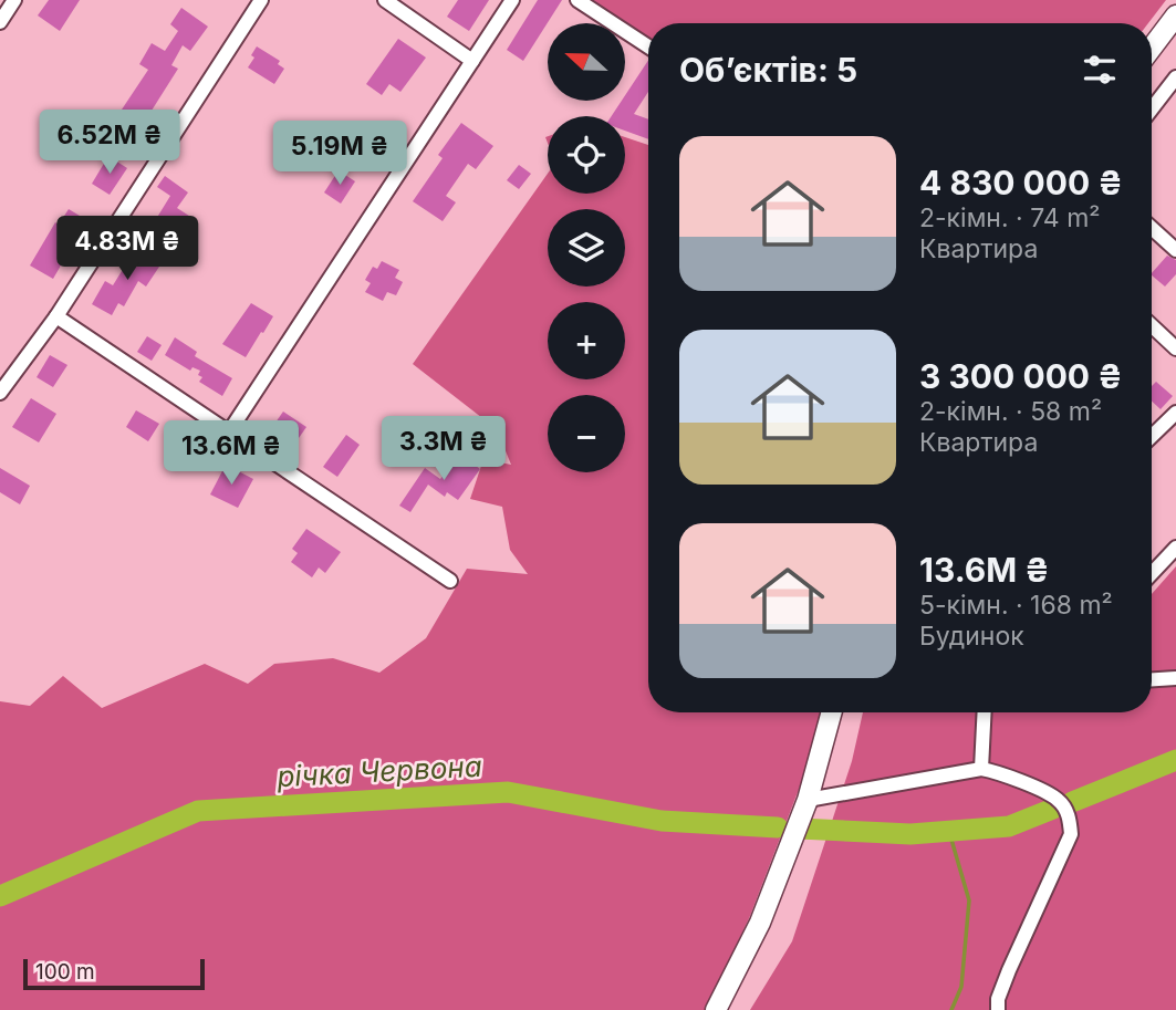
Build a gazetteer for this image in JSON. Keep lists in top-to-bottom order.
{
  "water": ["річка Червона"],
  "scale_bar": "100 m",
  "north": "left",
  "page": {
    "map_buttons": ["+", "−"],
    "heading": "Об’єктів: 5",
    "price": [
      "6.52M ₴",
      "5.19M ₴",
      "4.83M ₴",
      "3.3M ₴",
      "13.6M ₴"
    ],
    "list": [
      {
        "name": "4 830 000 ₴",
        "note": "2-кімн. · 74 m² · Квартира"
      },
      {
        "name": "3 300 000 ₴",
        "note": "2-кімн. · 58 m² · Квартира"
      },
      {
        "name": "13.6M ₴",
        "note": "5-кімн. · 168 m² · Будинок"
      }
    ],
    "scale": "100 m"
  }
}
